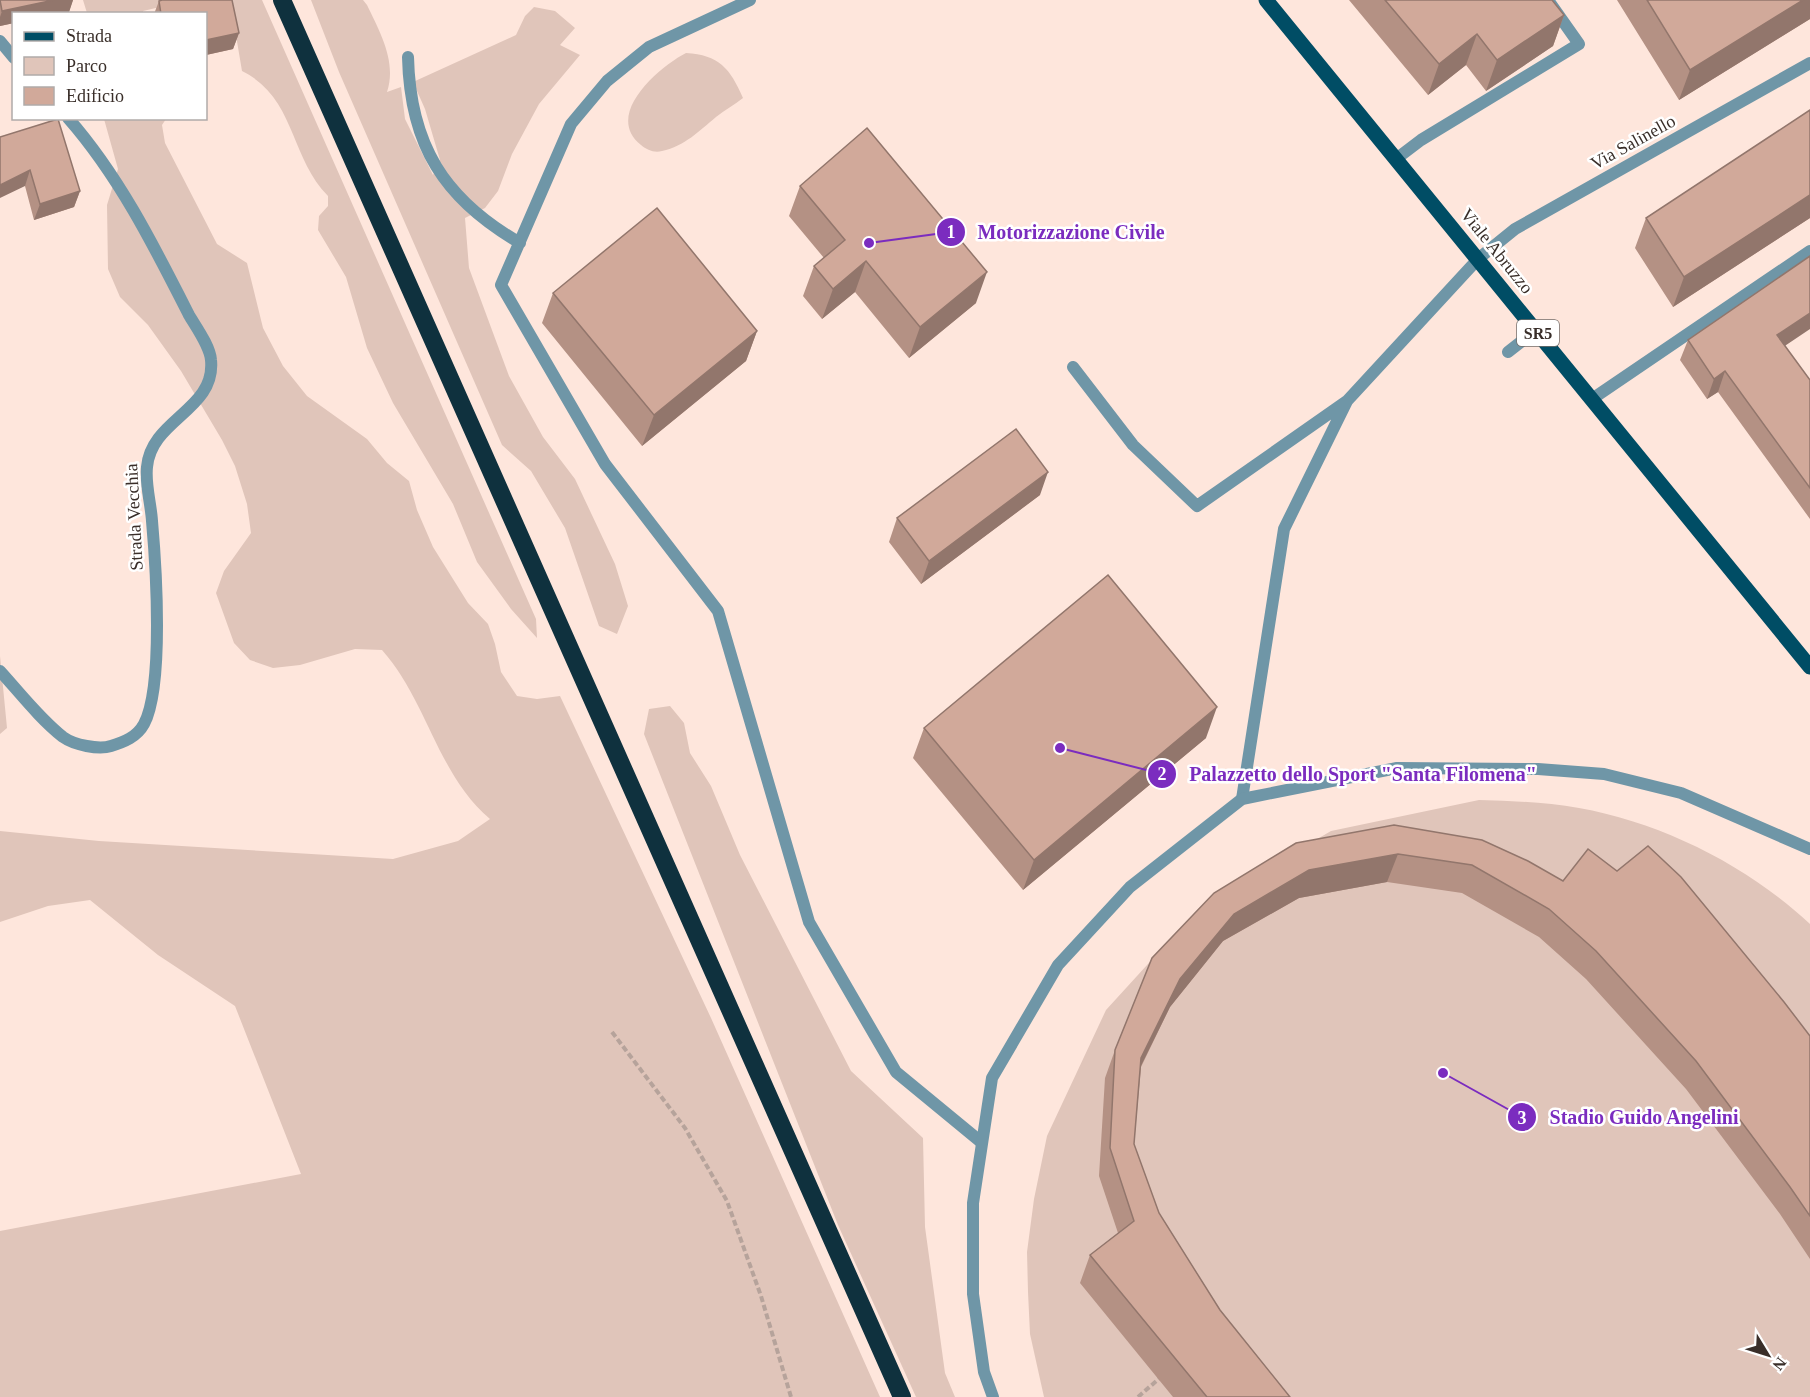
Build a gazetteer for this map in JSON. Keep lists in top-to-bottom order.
{
  "streets": {
    "main road": ["Viale Abruzzo", "SR5"],
    "street": ["Via Salinello", "Strada Vecchia"]
  },
  "crossings": [
    ["Via Salinello", "Viale Abruzzo"]
  ],
  "places": ["Motorizzazione Civile", "Palazzetto dello Sport \"Santa Filomena\"", "Stadio Guido Angelini"],
  "legend": ["Strada", "Parco", "Edificio"],
  "north": "bottom right"
}
